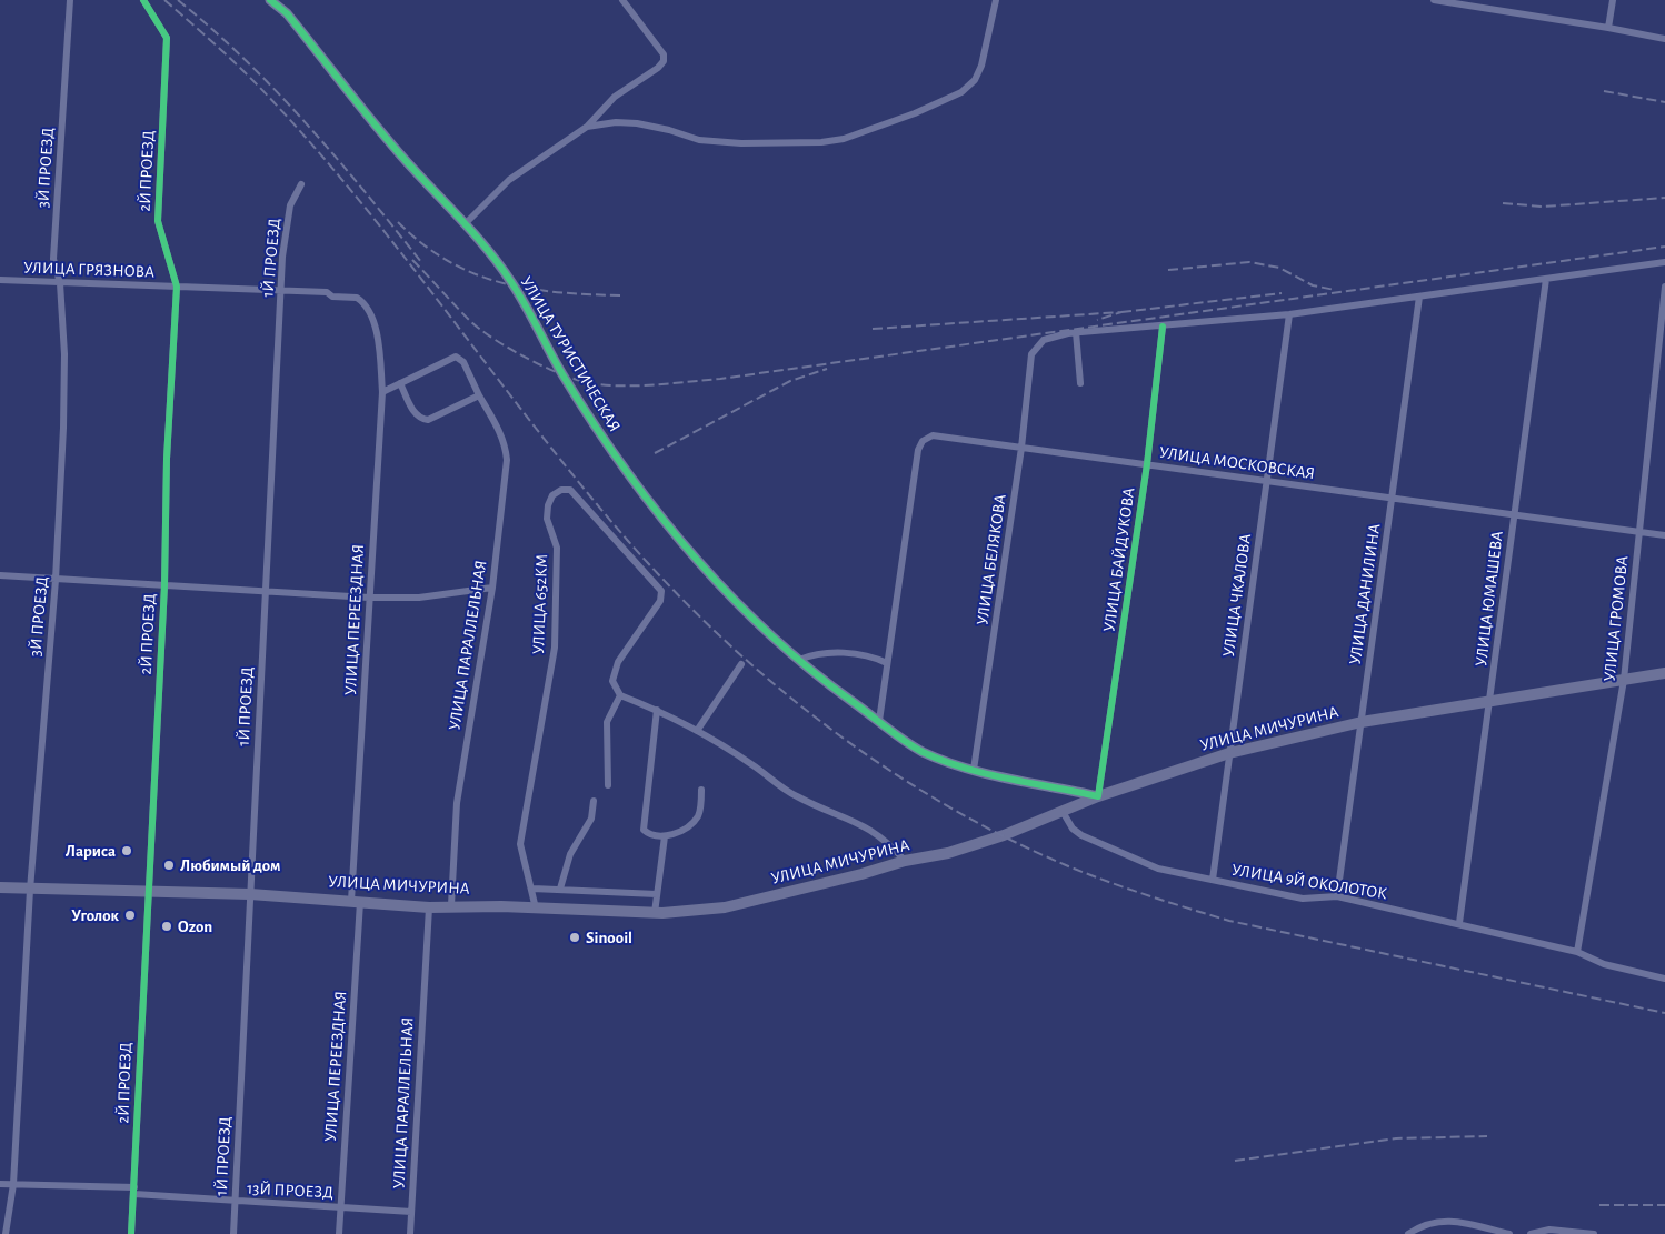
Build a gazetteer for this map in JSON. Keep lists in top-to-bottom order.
{
  "streets": {
    "main road": ["УЛИЦА МИЧУРИНА"],
    "street": [
      "3Й ПРОЕЗД",
      "2Й ПРОЕЗД",
      "1Й ПРОЕЗД",
      "УЛИЦА ГРЯЗНОВА",
      "УЛИЦА ТУРИСТИЧЕСКАЯ",
      "УЛИЦА МОСКОВСКАЯ",
      "УЛИЦА БЕЛЯКОВА",
      "УЛИЦА БАЙДУКОВА",
      "УЛИЦА ДАНИЛИНА",
      "УЛИЦА ЧКАЛОВА",
      "УЛИЦА ЮМАШЕВА",
      "УЛИЦА 652КМ",
      "УЛИЦА ГРОМОВА",
      "УЛИЦА ПЕРЕЕЗДНАЯ",
      "УЛИЦА ПАРАЛЛЕЛЬНАЯ",
      "УЛИЦА 9Й ОКОЛОТОК",
      "13Й ПРОЕЗД"
    ]
  },
  "crossings": [
    ["3Й ПРОЕЗД", "УЛИЦА ГРЯЗНОВА"],
    ["3Й ПРОЕЗД", "УЛИЦА МИЧУРИНА"],
    ["3Й ПРОЕЗД", "13Й ПРОЕЗД"],
    ["2Й ПРОЕЗД", "УЛИЦА ГРЯЗНОВА"],
    ["2Й ПРОЕЗД", "УЛИЦА МИЧУРИНА"],
    ["2Й ПРОЕЗД", "13Й ПРОЕЗД"],
    ["1Й ПРОЕЗД", "УЛИЦА ГРЯЗНОВА"],
    ["1Й ПРОЕЗД", "УЛИЦА МИЧУРИНА"],
    ["1Й ПРОЕЗД", "13Й ПРОЕЗД"],
    ["УЛИЦА ГРЯЗНОВА", "УЛИЦА ПЕРЕЕЗДНАЯ"],
    ["УЛИЦА ТУРИСТИЧЕСКАЯ", "УЛИЦА МОСКОВСКАЯ"],
    ["УЛИЦА ТУРИСТИЧЕСКАЯ", "УЛИЦА БЕЛЯКОВА"],
    ["УЛИЦА ТУРИСТИЧЕСКАЯ", "УЛИЦА БАЙДУКОВА"],
    ["УЛИЦА ТУРИСТИЧЕСКАЯ", "УЛИЦА МИЧУРИНА"],
    ["УЛИЦА МОСКОВСКАЯ", "УЛИЦА БЕЛЯКОВА"],
    ["УЛИЦА МОСКОВСКАЯ", "УЛИЦА БАЙДУКОВА"],
    ["УЛИЦА МОСКОВСКАЯ", "УЛИЦА ДАНИЛИНА"],
    ["УЛИЦА МОСКОВСКАЯ", "УЛИЦА ЧКАЛОВА"],
    ["УЛИЦА МОСКОВСКАЯ", "УЛИЦА ЮМАШЕВА"],
    ["УЛИЦА МОСКОВСКАЯ", "УЛИЦА ГРОМОВА"],
    ["УЛИЦА БАЙДУКОВА", "УЛИЦА МИЧУРИНА"],
    ["УЛИЦА ДАНИЛИНА", "УЛИЦА МИЧУРИНА"],
    ["УЛИЦА ДАНИЛИНА", "УЛИЦА 9Й ОКОЛОТОК"],
    ["УЛИЦА ЧКАЛОВА", "УЛИЦА МИЧУРИНА"],
    ["УЛИЦА ЧКАЛОВА", "УЛИЦА 9Й ОКОЛОТОК"],
    ["УЛИЦА ЮМАШЕВА", "УЛИЦА МИЧУРИНА"],
    ["УЛИЦА ЮМАШЕВА", "УЛИЦА 9Й ОКОЛОТОК"],
    ["УЛИЦА 652КМ", "УЛИЦА МИЧУРИНА"],
    ["УЛИЦА ГРОМОВА", "УЛИЦА МИЧУРИНА"],
    ["УЛИЦА ГРОМОВА", "УЛИЦА 9Й ОКОЛОТОК"],
    ["УЛИЦА ПЕРЕЕЗДНАЯ", "УЛИЦА МИЧУРИНА"],
    ["УЛИЦА ПЕРЕЕЗДНАЯ", "13Й ПРОЕЗД"],
    ["УЛИЦА ПАРАЛЛЕЛЬНАЯ", "УЛИЦА МИЧУРИНА"],
    ["УЛИЦА ПАРАЛЛЕЛЬНАЯ", "13Й ПРОЕЗД"],
    ["УЛИЦА МИЧУРИНА", "УЛИЦА 9Й ОКОЛОТОК"]
  ],
  "places": [
    "Лариса",
    "Любимый дом",
    "Уголок",
    "Ozon",
    "Sinooil"
  ]
}
